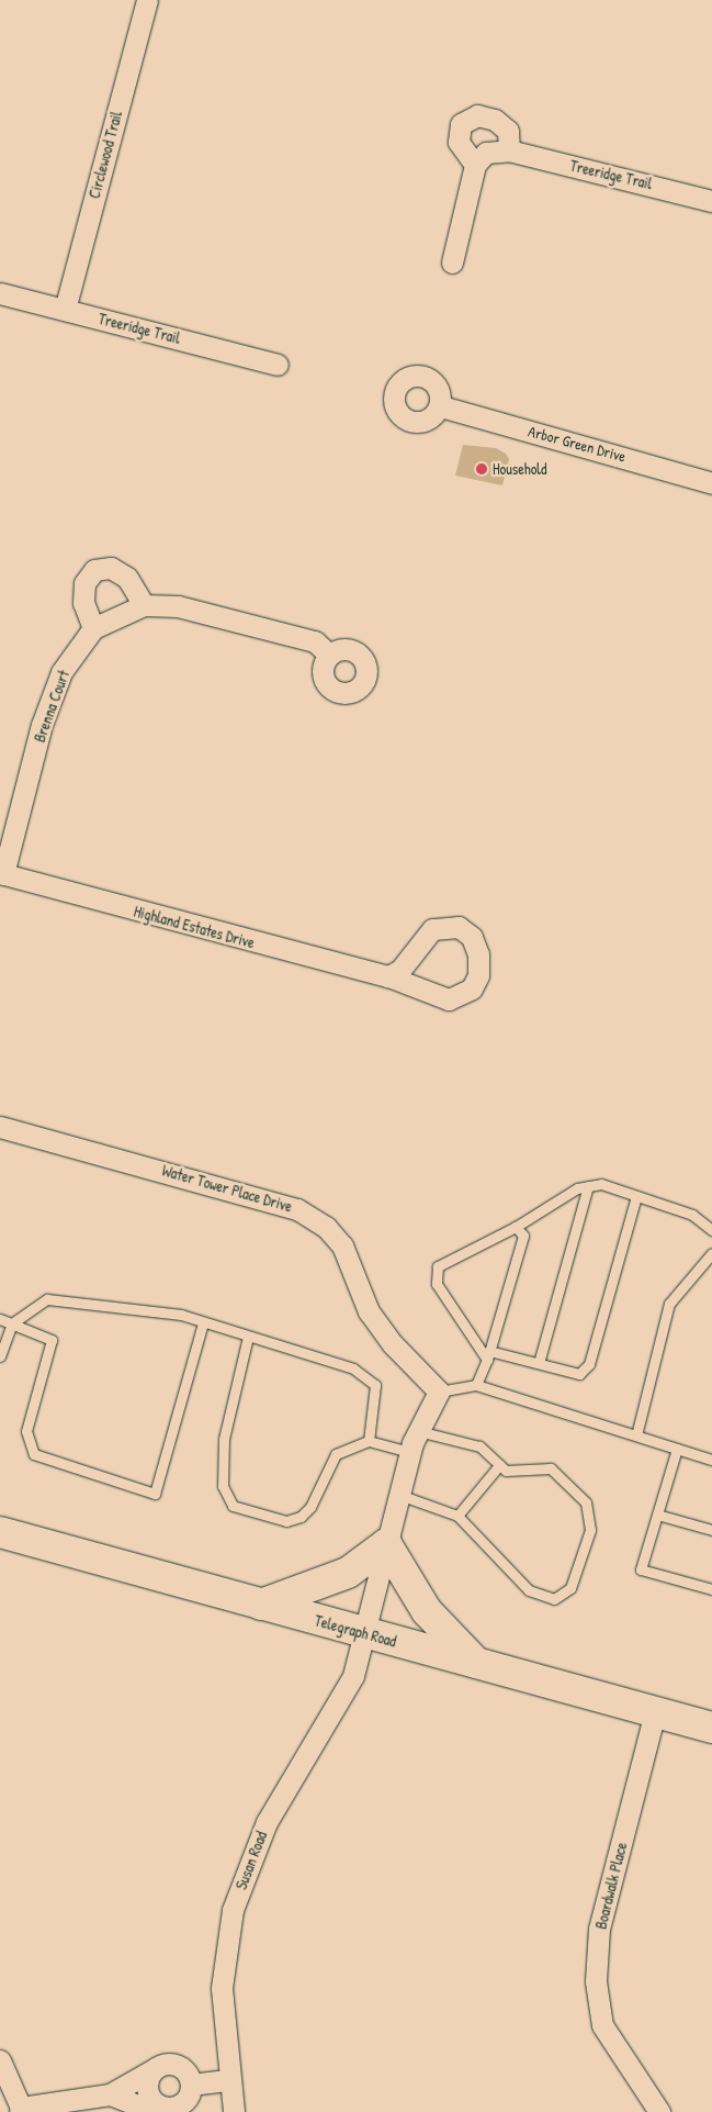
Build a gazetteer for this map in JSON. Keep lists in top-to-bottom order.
{
  "streets": {
    "main road": ["Telegraph Road"],
    "street": [
      "Circlewood Trail",
      "Treeridge Trail",
      "Arbor Green Drive",
      "Brenna Court",
      "Highland Estates Drive",
      "Water Tower Place Drive",
      "Susan Road",
      "Boardwalk Place"
    ]
  },
  "crossings": [
    ["Circlewood Trail", "Treeridge Trail"],
    ["Brenna Court", "Highland Estates Drive"],
    ["Telegraph Road", "Susan Road"],
    ["Telegraph Road", "Boardwalk Place"]
  ],
  "places": ["Household"]
}
